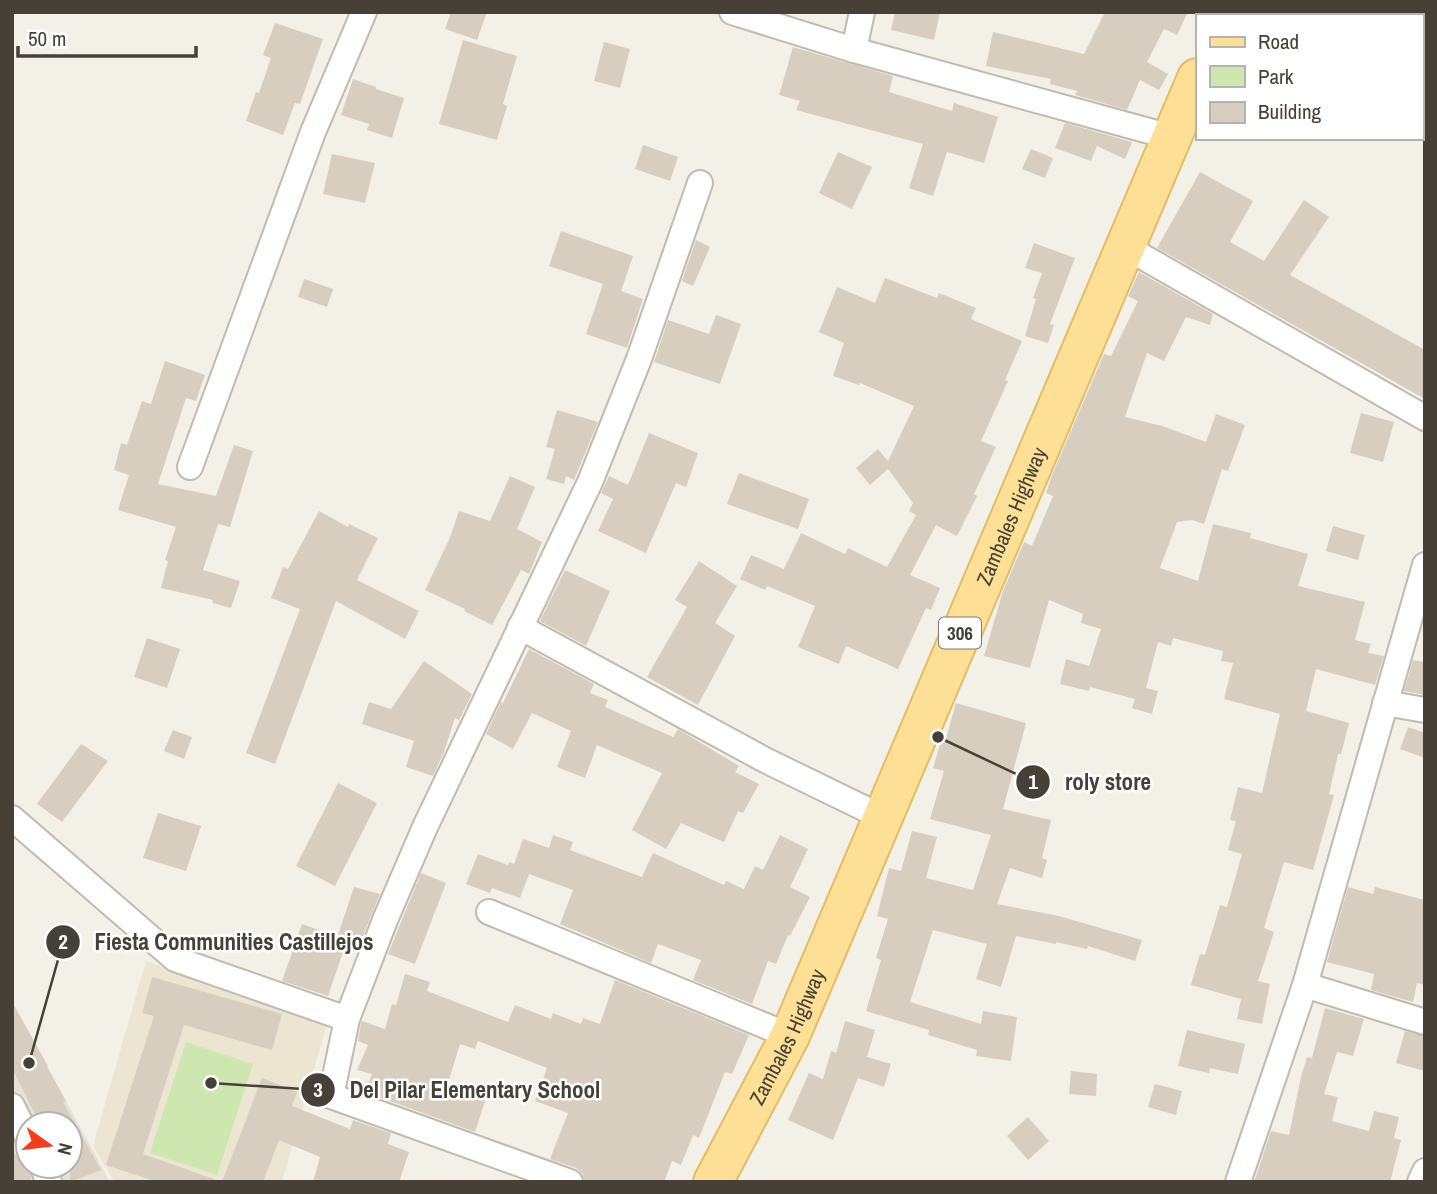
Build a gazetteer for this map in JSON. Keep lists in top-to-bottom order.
{
  "streets": {
    "main road": ["Zambales Highway", "306"]
  },
  "places": ["roly store", "Fiesta Communities Castillejos", "Del Pilar Elementary School"],
  "legend": ["Road", "Park", "Building"],
  "scale_bar": "50 m",
  "north": "right"
}
